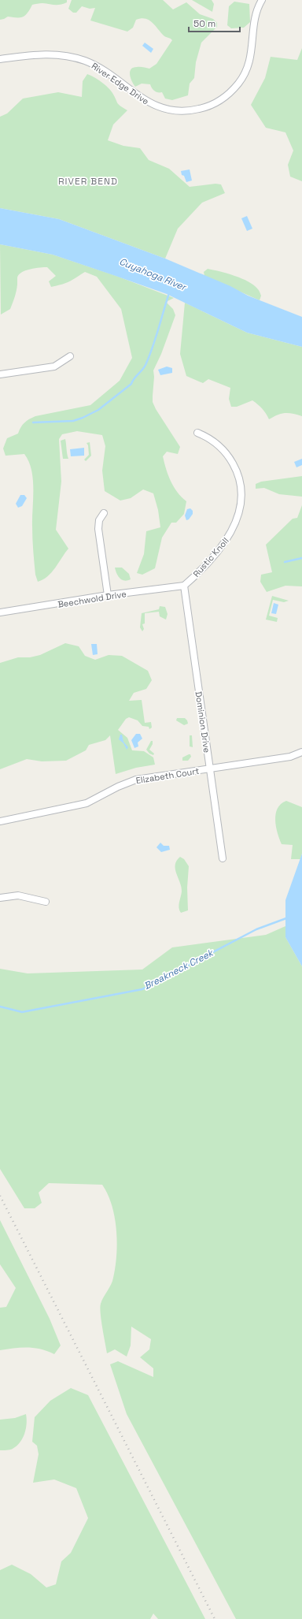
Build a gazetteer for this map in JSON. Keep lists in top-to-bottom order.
{
  "streets": {
    "street": [
      "River Edge Drive",
      "Rustic Knoll",
      "Beechwold Drive",
      "Dominion Drive",
      "Elizabeth Court"
    ]
  },
  "crossings": [
    ["Rustic Knoll", "Beechwold Drive"],
    ["Rustic Knoll", "Dominion Drive"],
    ["Beechwold Drive", "Dominion Drive"],
    ["Dominion Drive", "Elizabeth Court"]
  ],
  "districts": ["RIVER BEND"],
  "water": ["Cuyahoga River", "Breakneck Creek"],
  "scale_bar": "50 m"
}
